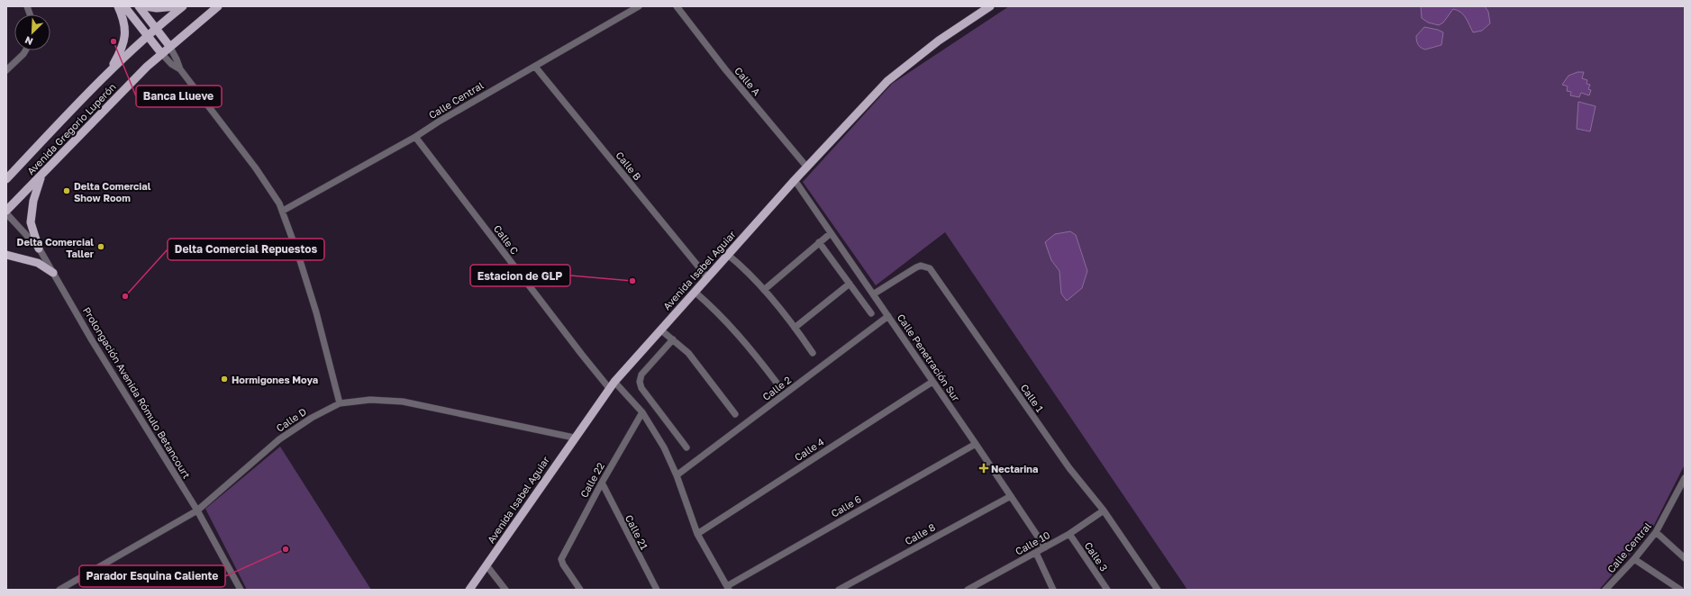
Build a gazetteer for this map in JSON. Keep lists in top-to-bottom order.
{
  "streets": {
    "main road": ["Avenida Gregorio Luperón", "Avenida Isabel Aguiar"],
    "street": [
      "Calle A",
      "Calle Central",
      "Calle B",
      "Calle C",
      "Calle Penetración Sur",
      "Calle 2",
      "Prolongación Avenida Rómulo Betancourt",
      "Calle 1",
      "Calle D",
      "Calle 4",
      "Calle 22",
      "Calle 6",
      "Calle 21",
      "Calle 8",
      "Calle 10",
      "Calle 3"
    ]
  },
  "crossings": [
    ["Calle A", "Avenida Isabel Aguiar"],
    ["Calle Central", "Calle B"],
    ["Calle Central", "Calle C"],
    ["Avenida Gregorio Luperón", "Prolongación Avenida Rómulo Betancourt"],
    ["Calle B", "Avenida Isabel Aguiar"],
    ["Calle C", "Avenida Isabel Aguiar"],
    ["Calle C", "Calle 2"],
    ["Calle C", "Calle 4"],
    ["Calle C", "Calle 22"],
    ["Calle C", "Calle 6"],
    ["Avenida Isabel Aguiar", "Calle Penetración Sur"],
    ["Avenida Isabel Aguiar", "Calle D"],
    ["Calle Penetración Sur", "Calle 2"],
    ["Calle Penetración Sur", "Calle 1"],
    ["Calle Penetración Sur", "Calle 4"],
    ["Calle Penetración Sur", "Calle 6"],
    ["Calle Penetración Sur", "Calle 8"],
    ["Calle Penetración Sur", "Calle 10"],
    ["Prolongación Avenida Rómulo Betancourt", "Calle D"],
    ["Calle 1", "Calle 10"],
    ["Calle 22", "Calle 21"],
    ["Calle 10", "Calle 3"]
  ],
  "places": {
    "other": [
      "Banca Llueve",
      "Delta Comercial Show Room",
      "Delta Comercial Taller",
      "Estacion de GLP",
      "Delta Comercial Repuestos",
      "Hormigones Moya",
      "Parador Esquina Caliente"
    ],
    "health": ["Nectarina"]
  },
  "north": "bottom left"
}
